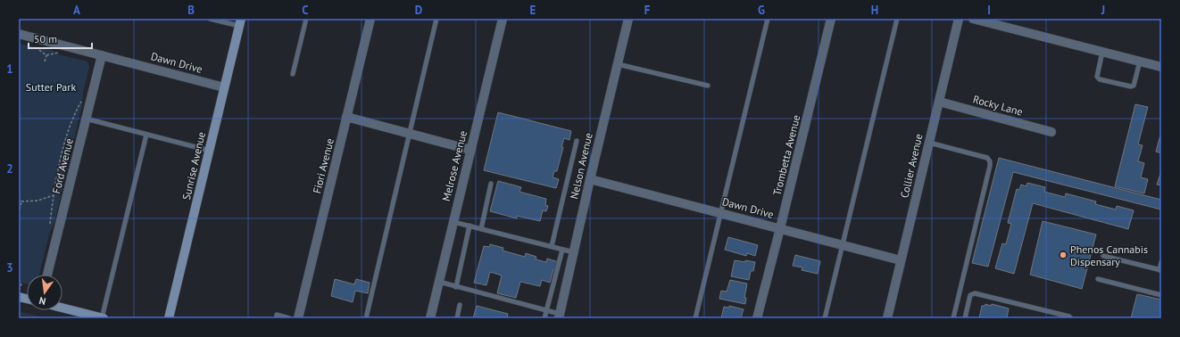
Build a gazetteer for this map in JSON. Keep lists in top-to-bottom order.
{
  "streets": {
    "street": [
      "Dawn Drive",
      "Rocky Lane",
      "Trombetta Avenue",
      "Ford Avenue",
      "Sunrise Avenue",
      "Fiori Avenue",
      "Melrose Avenue",
      "Nelson Avenue",
      "Collier Avenue"
    ]
  },
  "crossings": [
    ["Dawn Drive", "Trombetta Avenue"],
    ["Dawn Drive", "Ford Avenue"],
    ["Dawn Drive", "Sunrise Avenue"],
    ["Dawn Drive", "Nelson Avenue"],
    ["Dawn Drive", "Collier Avenue"],
    ["Rocky Lane", "Collier Avenue"]
  ],
  "parks": ["Sutter Park"],
  "places": ["Phenos Cannabis Dispensary"],
  "scale_bar": "50 m",
  "north": "bottom",
  "grid": {
    "columns": [
      "A",
      "B",
      "C",
      "D",
      "E",
      "F",
      "G",
      "H",
      "I",
      "J"
    ],
    "rows": ["1", "2", "3"]
  }
}
